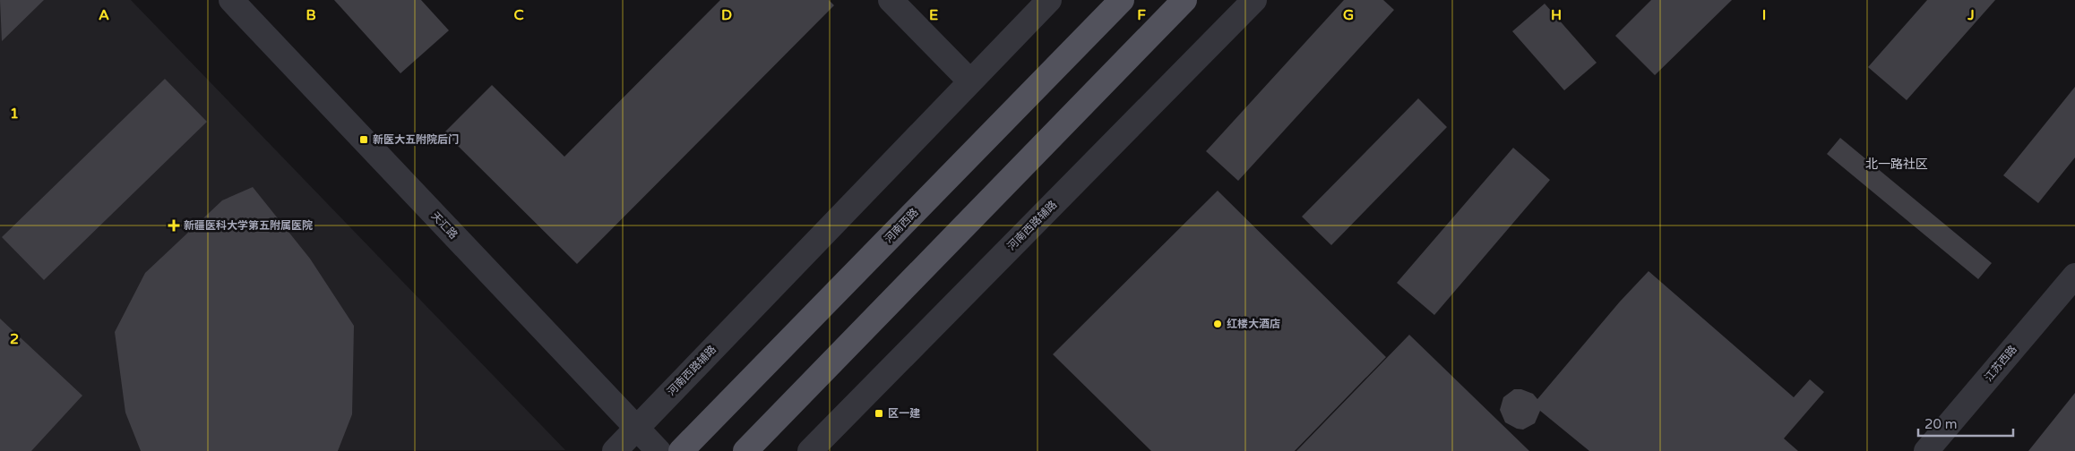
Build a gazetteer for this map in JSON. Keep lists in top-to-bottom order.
{
  "streets": {
    "main road": ["河南西路"],
    "street": ["天汇路", "河南西路辅路", "江苏西路"]
  },
  "crossings": [
    ["天汇路", "河南西路辅路"]
  ],
  "districts": ["北一路社区"],
  "places": {
    "transit": ["新医大五附院后门", "区一建"],
    "health": ["新疆医科大学第五附属医院"],
    "other": ["红楼大酒店"]
  },
  "scale_bar": "20 m",
  "grid": {
    "columns": [
      "A",
      "B",
      "C",
      "D",
      "E",
      "F",
      "G",
      "H",
      "I",
      "J"
    ],
    "rows": ["1", "2"]
  }
}
